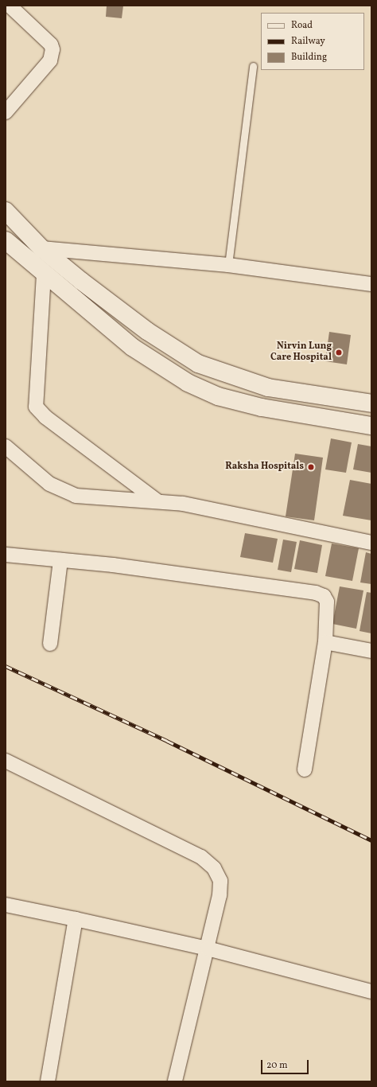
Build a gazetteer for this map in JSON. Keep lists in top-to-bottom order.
{
  "places": ["Nirvin Lung Care Hospital", "Raksha Hospitals"],
  "legend": ["Road", "Railway", "Building"],
  "scale_bar": "20 m"
}
